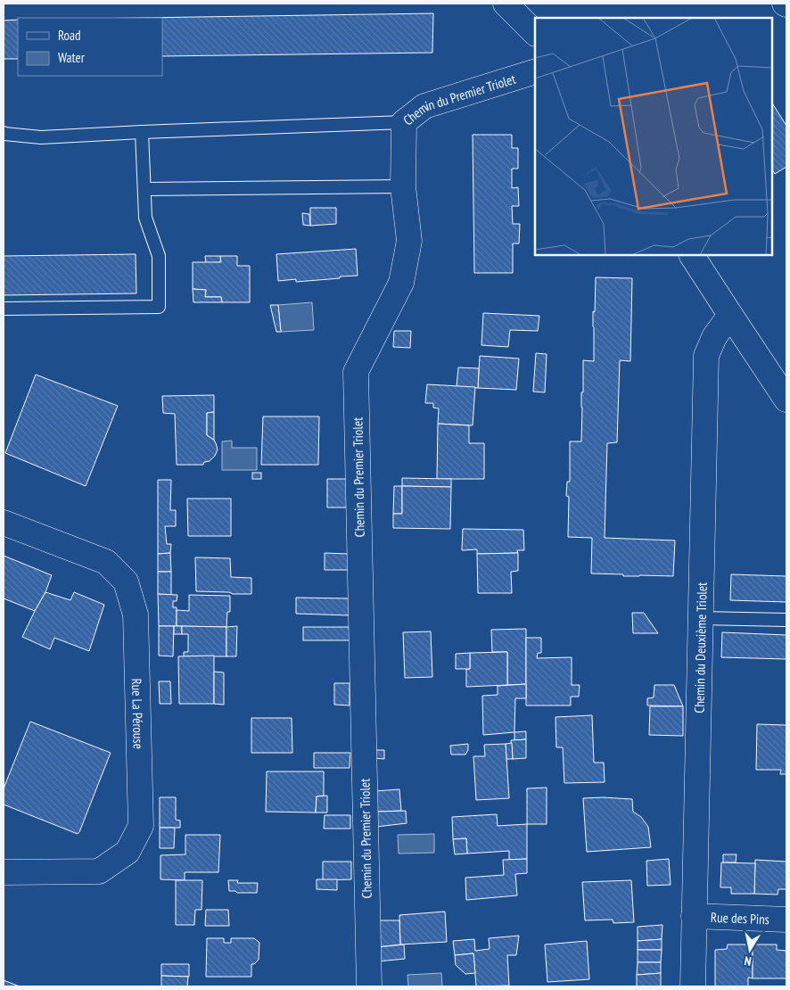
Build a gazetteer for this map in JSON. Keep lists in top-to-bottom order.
{
  "streets": {
    "street": [
      "Chemin du Premier Triolet",
      "Chemin du Deuxième Triolet",
      "Rue La Pérouse",
      "Rue des Pins"
    ]
  },
  "crossings": [
    ["Chemin du Deuxième Triolet", "Rue des Pins"]
  ],
  "legend": ["Road", "Water"],
  "north": "bottom"
}
